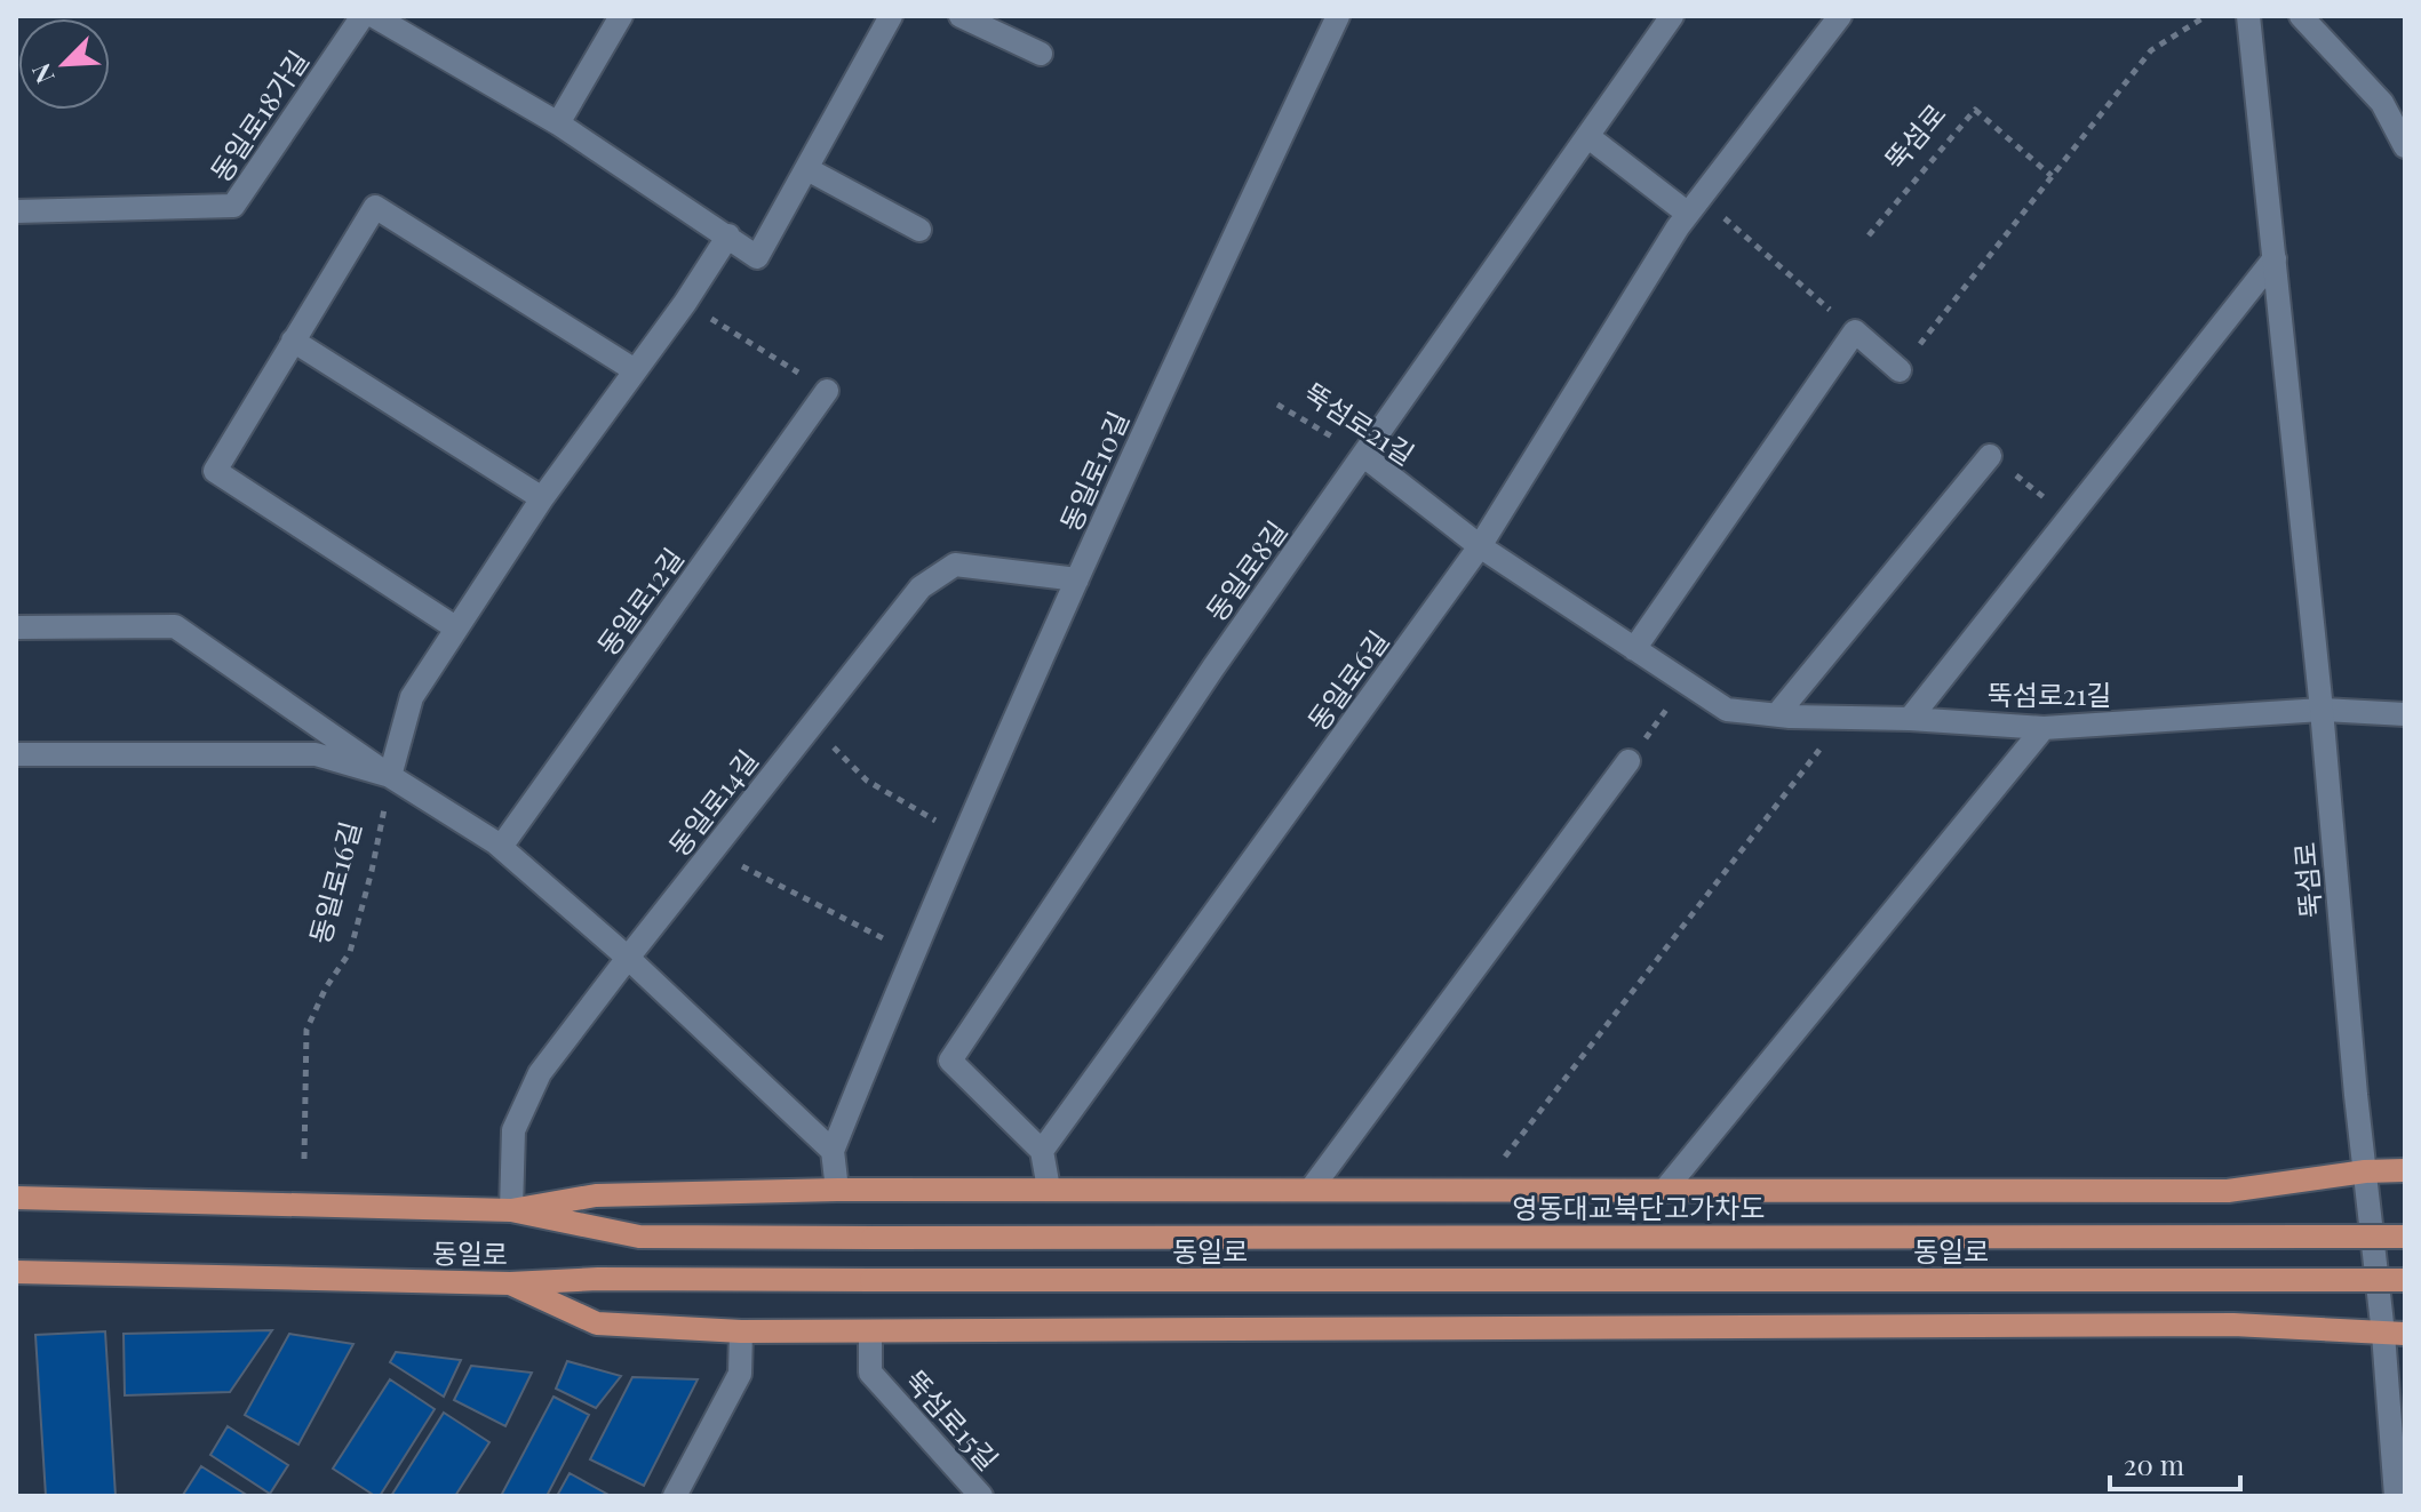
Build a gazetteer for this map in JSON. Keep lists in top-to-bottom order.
{
  "streets": {
    "main road": ["영동대교북단고가차도", "동일로"],
    "street": [
      "동일로18가길",
      "뚝섬로",
      "뚝섬로21길",
      "동일로10길",
      "동일로8길",
      "동일로12길",
      "동일로6길",
      "동일로14길",
      "뚝섬로15길"
    ],
    "path": ["동일로16길"]
  },
  "crossings": [
    ["뚝섬로", "뚝섬로21길"],
    ["뚝섬로", "동일로"],
    ["뚝섬로21길", "동일로8길"],
    ["뚝섬로21길", "동일로6길"],
    ["동일로10길", "동일로14길"],
    ["동일로8길", "동일로6길"],
    ["동일로14길", "동일로"],
    ["영동대교북단고가차도", "동일로"]
  ],
  "scale_bar": "20 m",
  "north": "bottom left"
}
